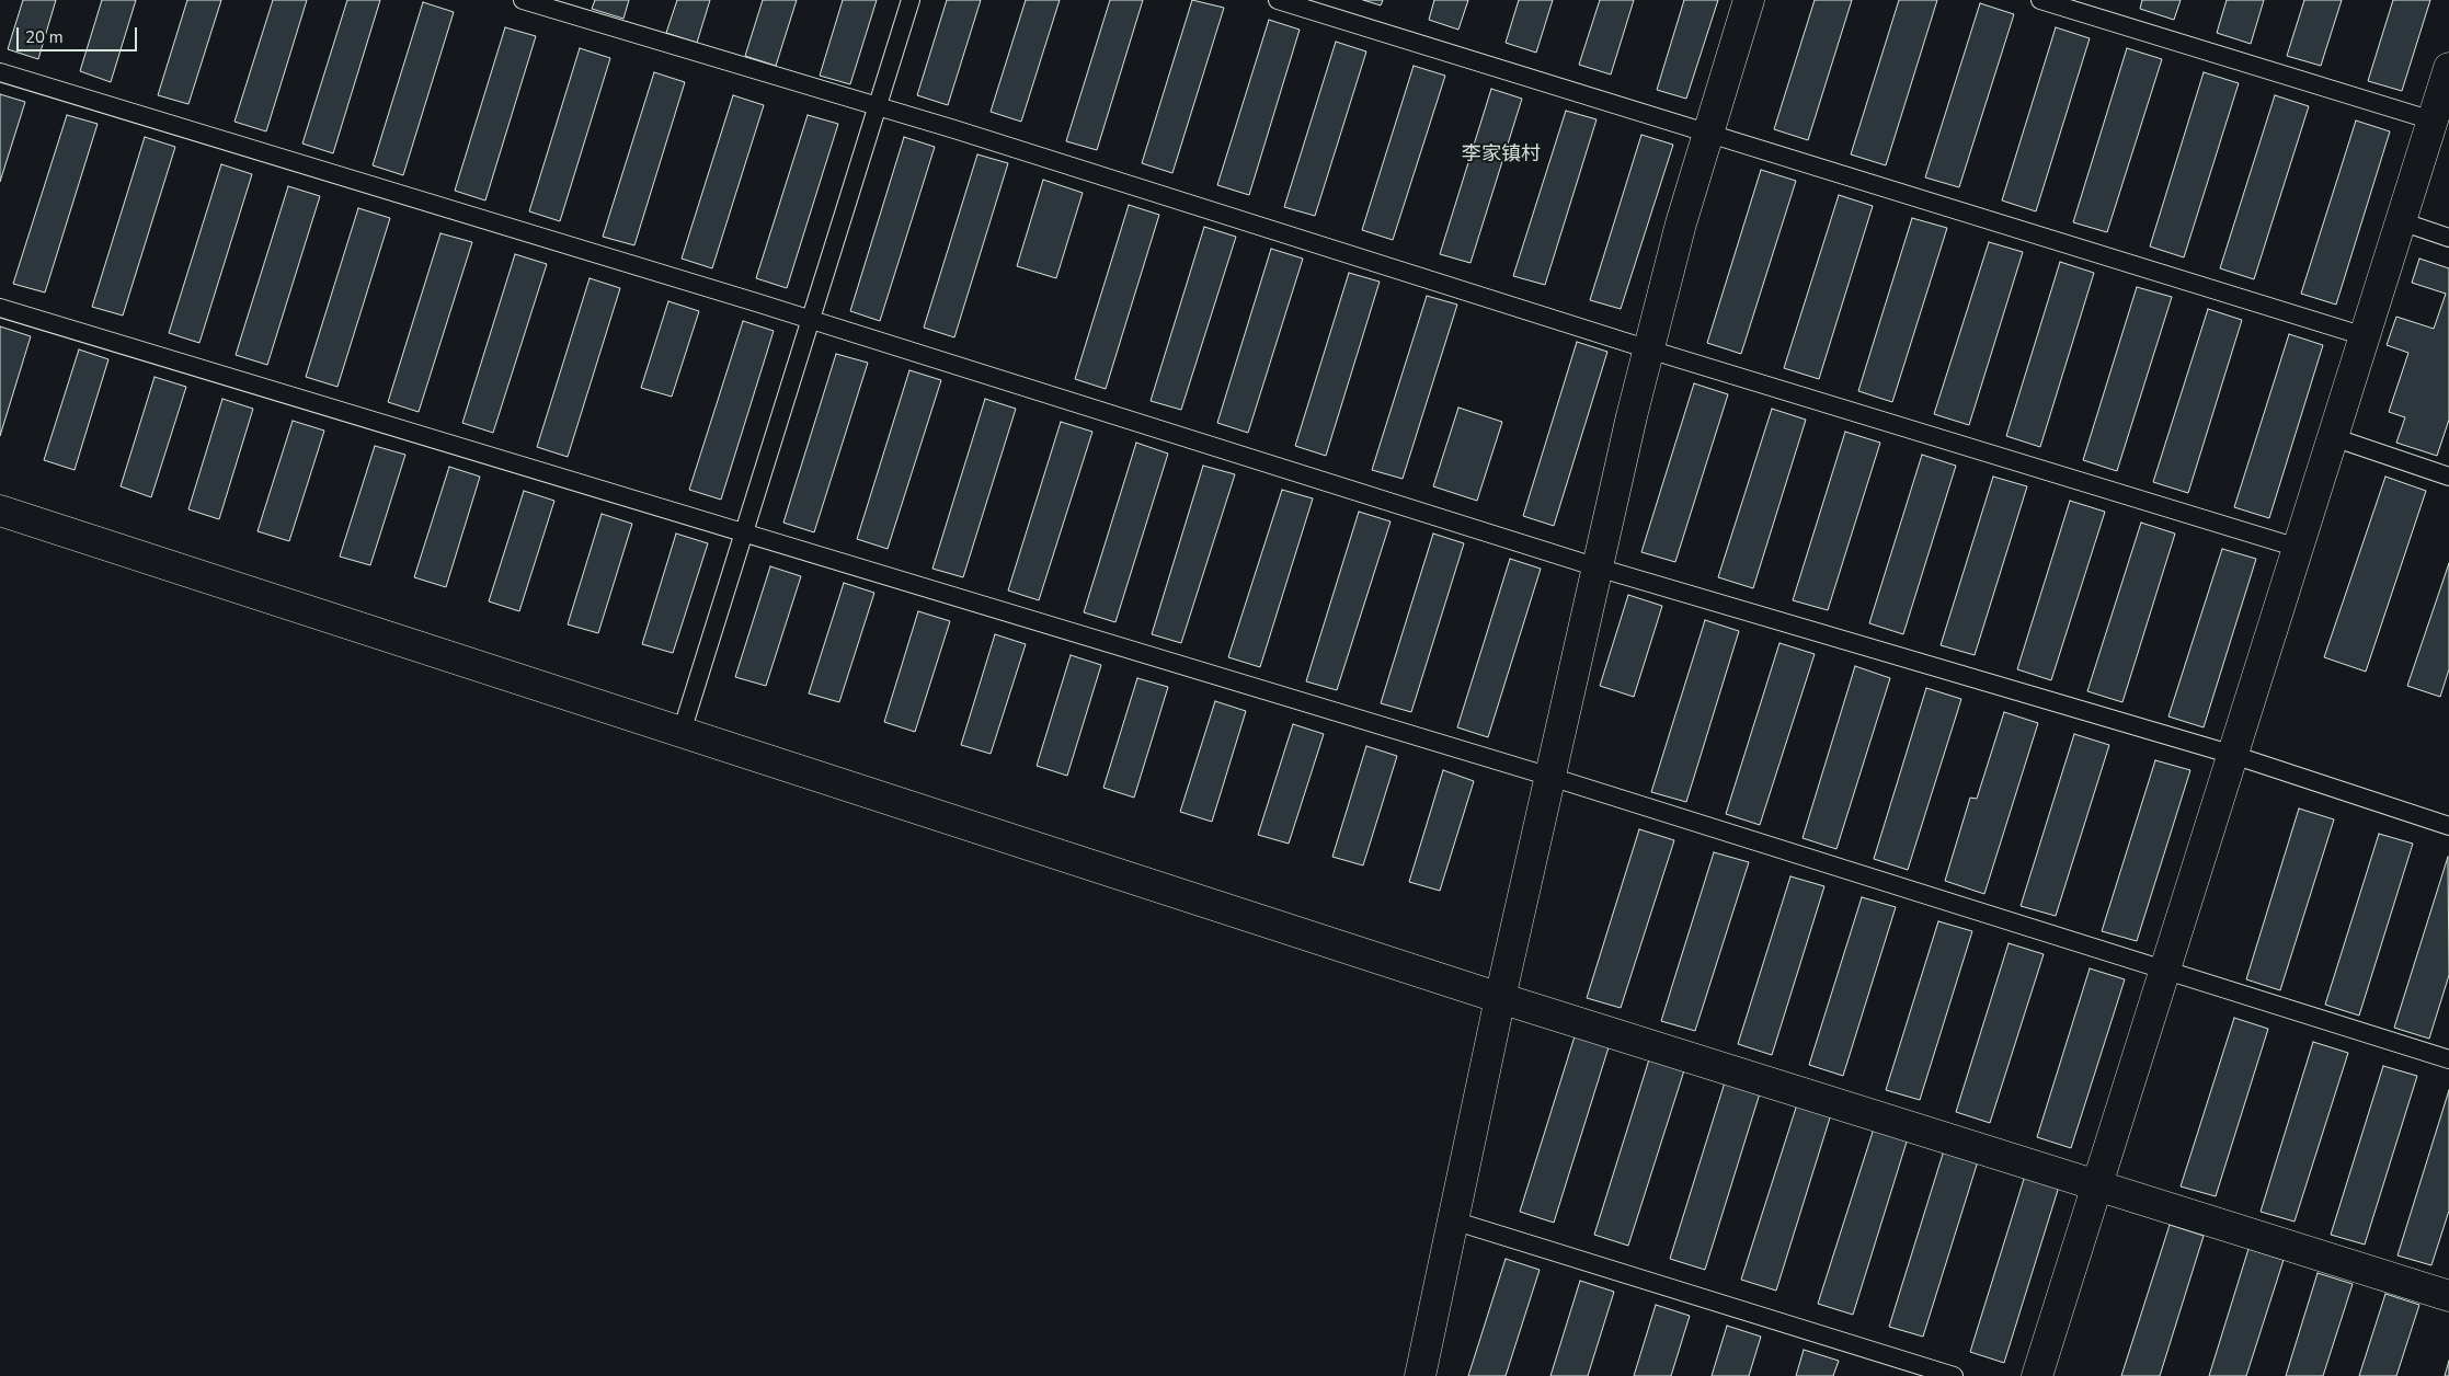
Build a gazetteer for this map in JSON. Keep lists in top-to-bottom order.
{
  "districts": ["李家镇村"],
  "scale_bar": "20 m"
}
